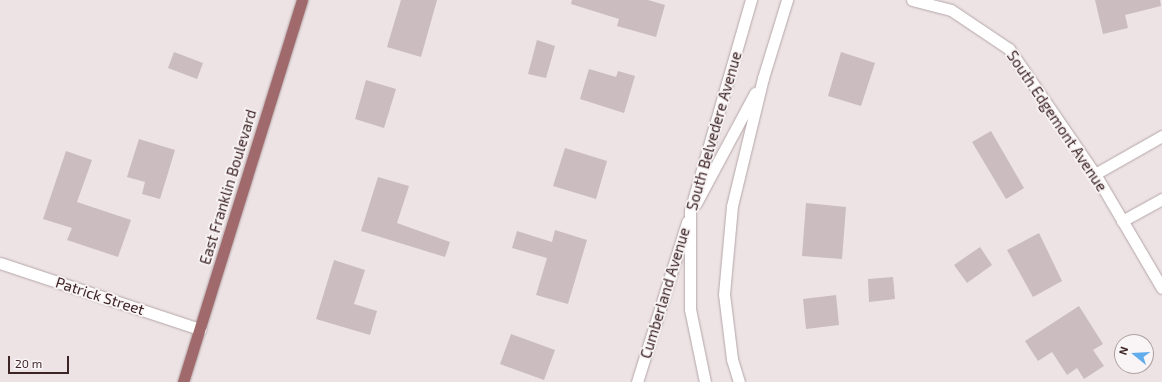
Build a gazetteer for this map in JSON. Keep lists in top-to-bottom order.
{
  "streets": {
    "main road": ["East Franklin Boulevard"],
    "street": [
      "South Edgemont Avenue",
      "South Belvedere Avenue",
      "Cumberland Avenue",
      "Patrick Street"
    ]
  },
  "crossings": [
    ["South Belvedere Avenue", "Cumberland Avenue"],
    ["East Franklin Boulevard", "Patrick Street"]
  ],
  "scale_bar": "20 m",
  "north": "left"
}
